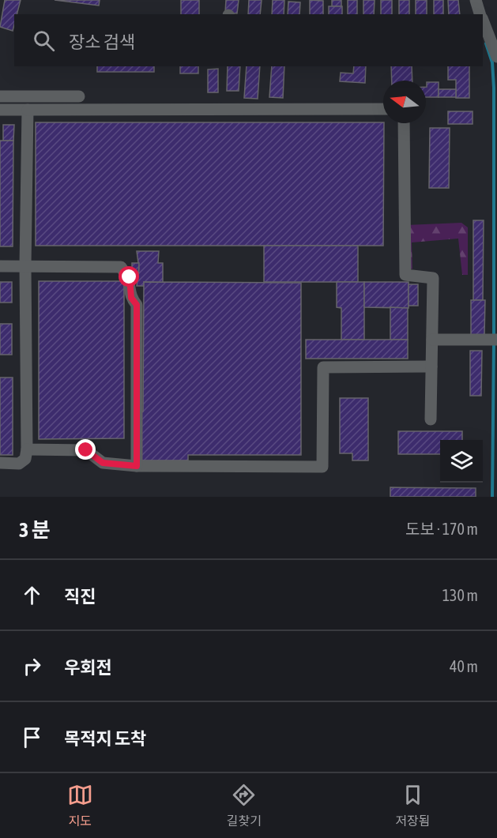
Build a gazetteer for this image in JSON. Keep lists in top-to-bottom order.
{
  "north": "left",
  "page": {
    "search": "장소 검색",
    "heading": ["3 분", "도보 · 170 m"],
    "list": [
      ["직진", "130 m"],
      ["우회전", "40 m"],
      "목적지 도착"
    ],
    "nav": ["지도", "길찾기", "저장됨"]
  }
}
